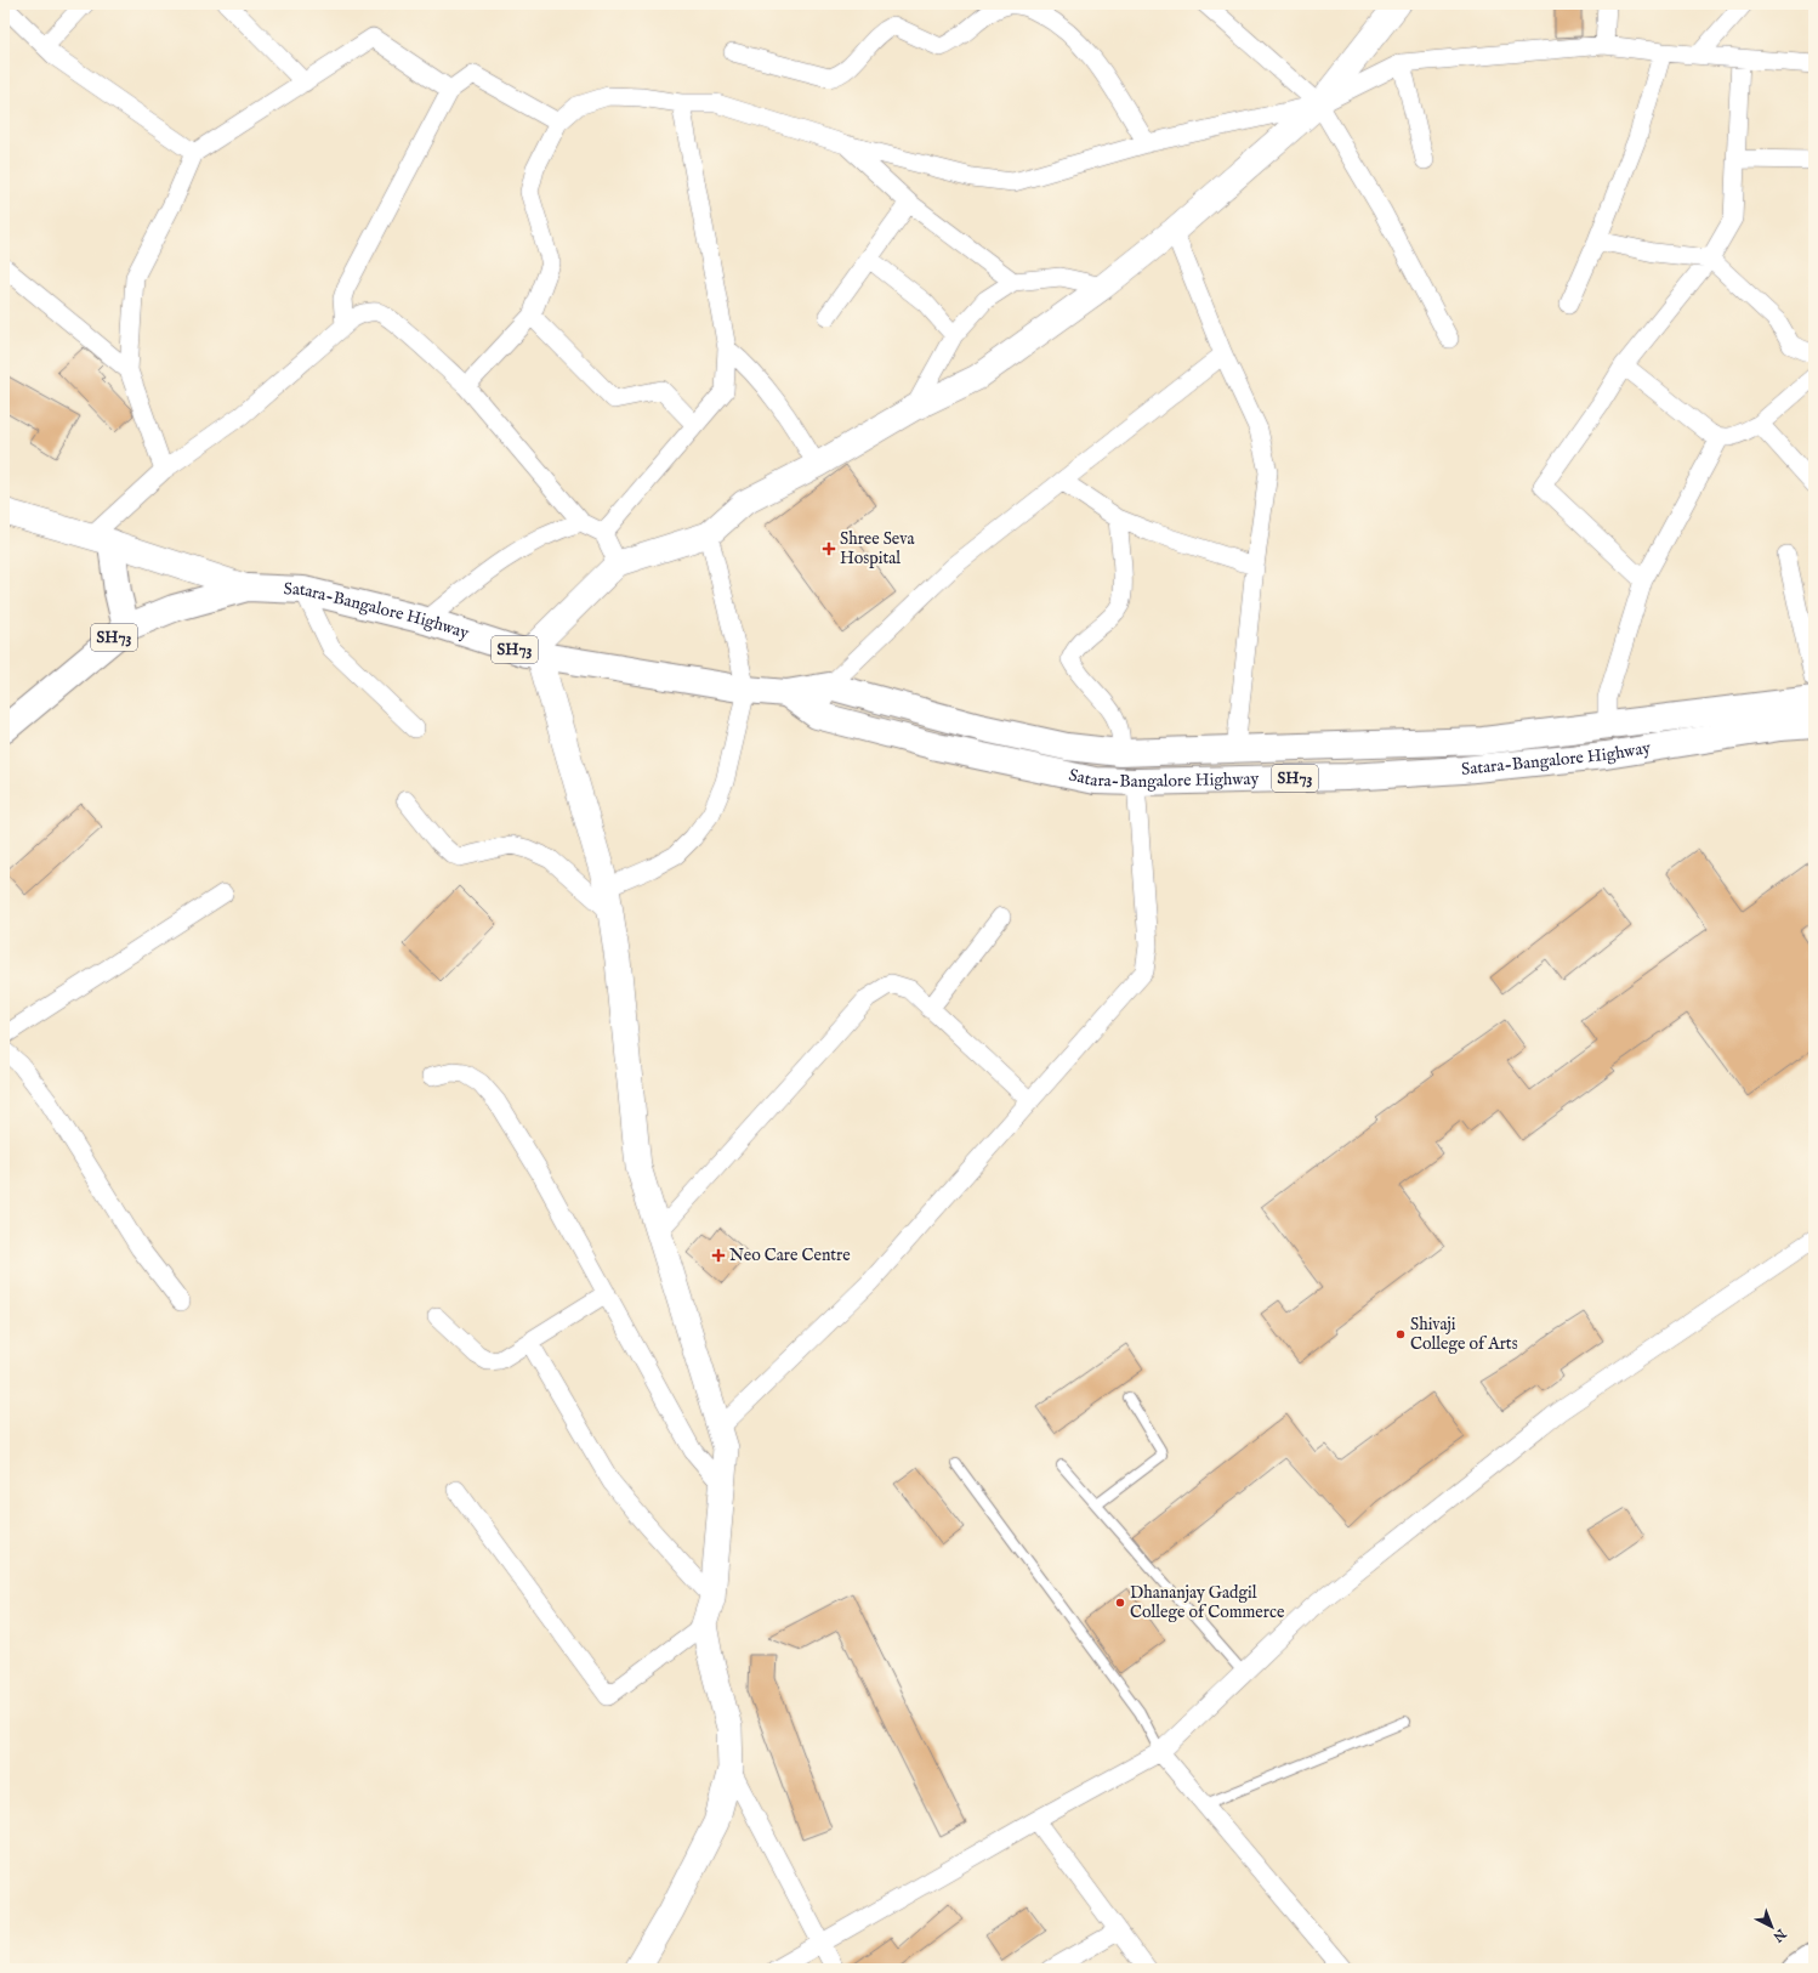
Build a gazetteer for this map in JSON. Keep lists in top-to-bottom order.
{
  "streets": {
    "main road": ["Satara-Bangalore Highway", "SH73"]
  },
  "places": {
    "health": ["Shree Seva Hospital", "Neo Care Centre"],
    "other": ["Shivaji College of Arts", "Dhananjay Gadgil College of Commerce"]
  },
  "north": "bottom right"
}
